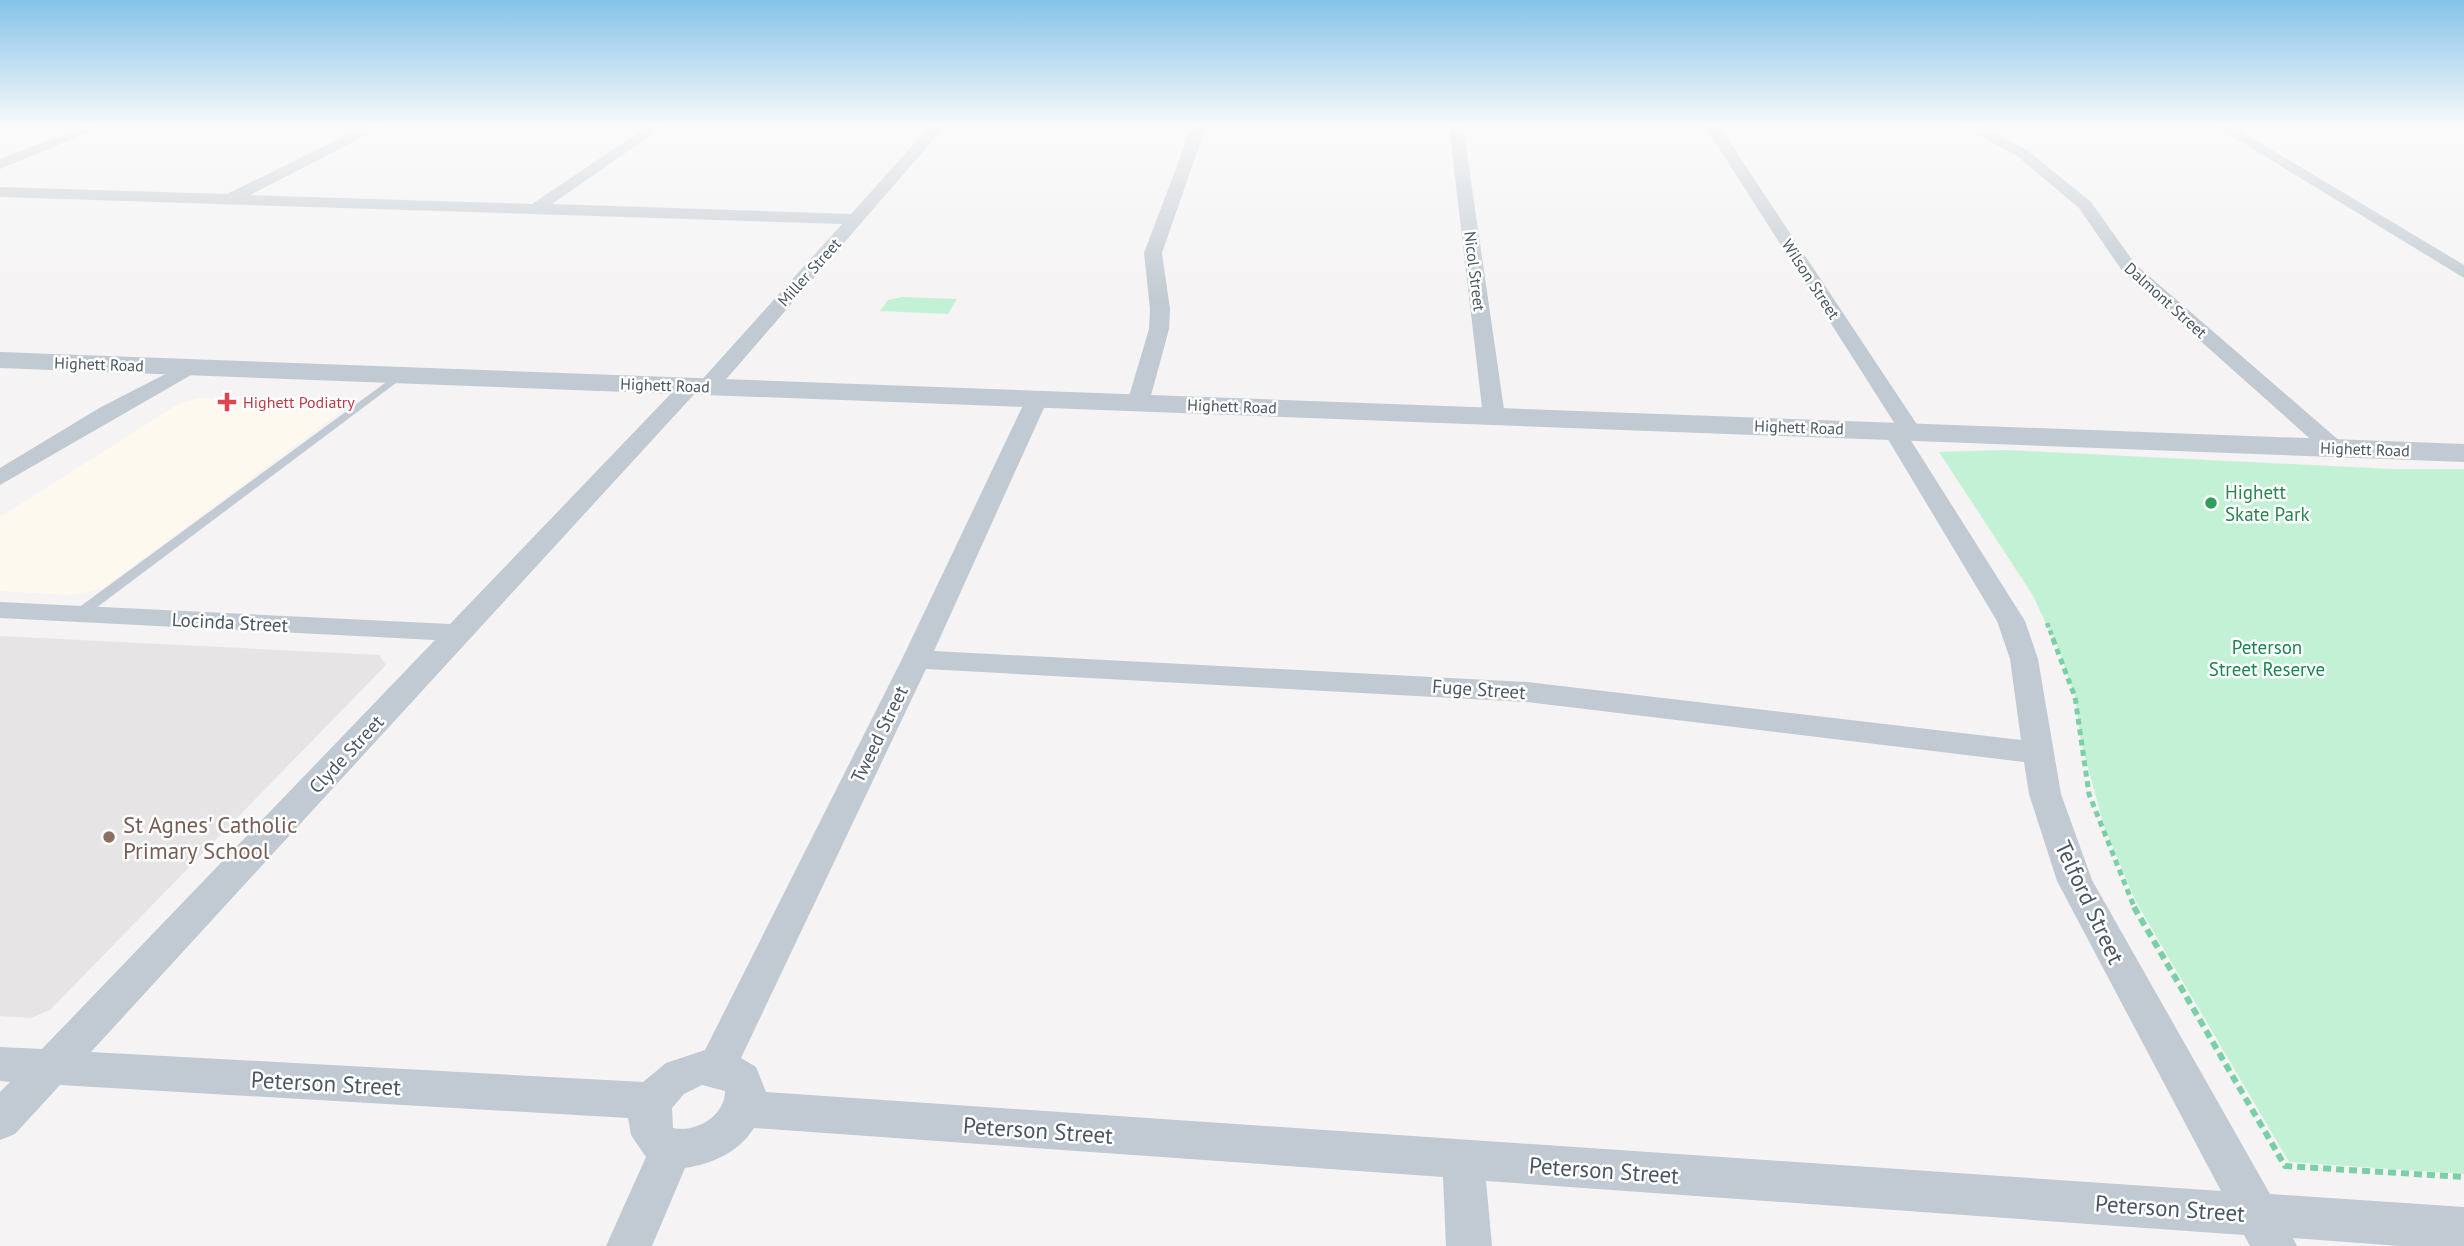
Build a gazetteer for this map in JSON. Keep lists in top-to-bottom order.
{
  "streets": {
    "street": [
      "Nicol Street",
      "Miller Street",
      "Wilson Street",
      "Dalmont Street",
      "Highett Road",
      "Locinda Street",
      "Fuge Street",
      "Tweed Street",
      "Clyde Street",
      "Telford Street",
      "Peterson Street"
    ]
  },
  "crossings": [
    ["Nicol Street", "Highett Road"],
    ["Miller Street", "Highett Road"],
    ["Miller Street", "Clyde Street"],
    ["Wilson Street", "Highett Road"],
    ["Wilson Street", "Telford Street"],
    ["Dalmont Street", "Highett Road"],
    ["Highett Road", "Tweed Street"],
    ["Highett Road", "Clyde Street"],
    ["Highett Road", "Telford Street"],
    ["Locinda Street", "Clyde Street"],
    ["Fuge Street", "Tweed Street"],
    ["Fuge Street", "Telford Street"],
    ["Tweed Street", "Peterson Street"],
    ["Clyde Street", "Peterson Street"],
    ["Telford Street", "Peterson Street"]
  ],
  "parks": ["Peterson Street Reserve"],
  "places": {
    "health": ["Highett Podiatry"],
    "other": ["Highett Skate Park", "St Agnes' Catholic Primary School"]
  }
}
